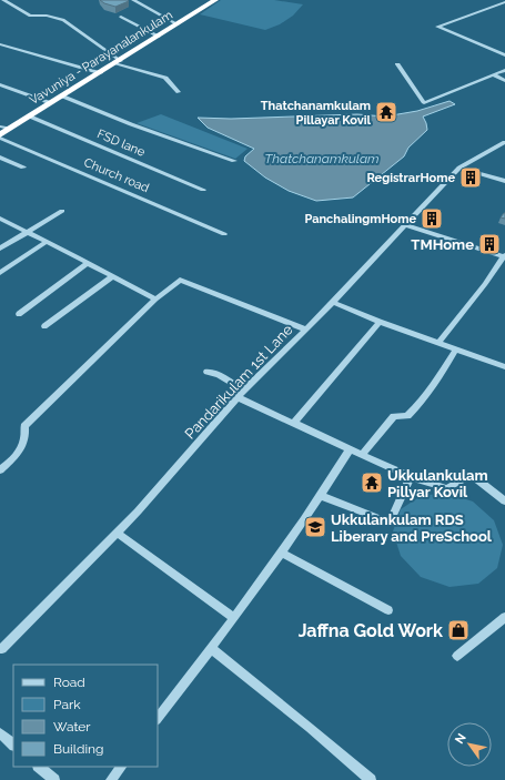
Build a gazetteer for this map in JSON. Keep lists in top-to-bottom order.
{
  "streets": {
    "highway": ["Vavuniya - Parayanalankulam"],
    "street": ["FSD lane", "Church road", "Pandarikulam 1st Lane"]
  },
  "crossings": [
    ["Vavuniya - Parayanalankulam", "FSD lane"],
    ["Vavuniya - Parayanalankulam", "Church road"]
  ],
  "water": ["Thatchanamkulam"],
  "places": {
    "temple": ["Thatchanamkulam Pillayar Kovil", "Ukkulankulam Pillyar Kovil"],
    "building": ["RegistrarHome", "PanchalingmHome", "TMHome"],
    "school or university": ["Ukkulankulam RDS Liberary and PreSchool"],
    "shop": ["Jaffna Gold Work"]
  },
  "legend": [
    "Road",
    "Park",
    "Water",
    "Building"
  ],
  "north": "top left"
}
